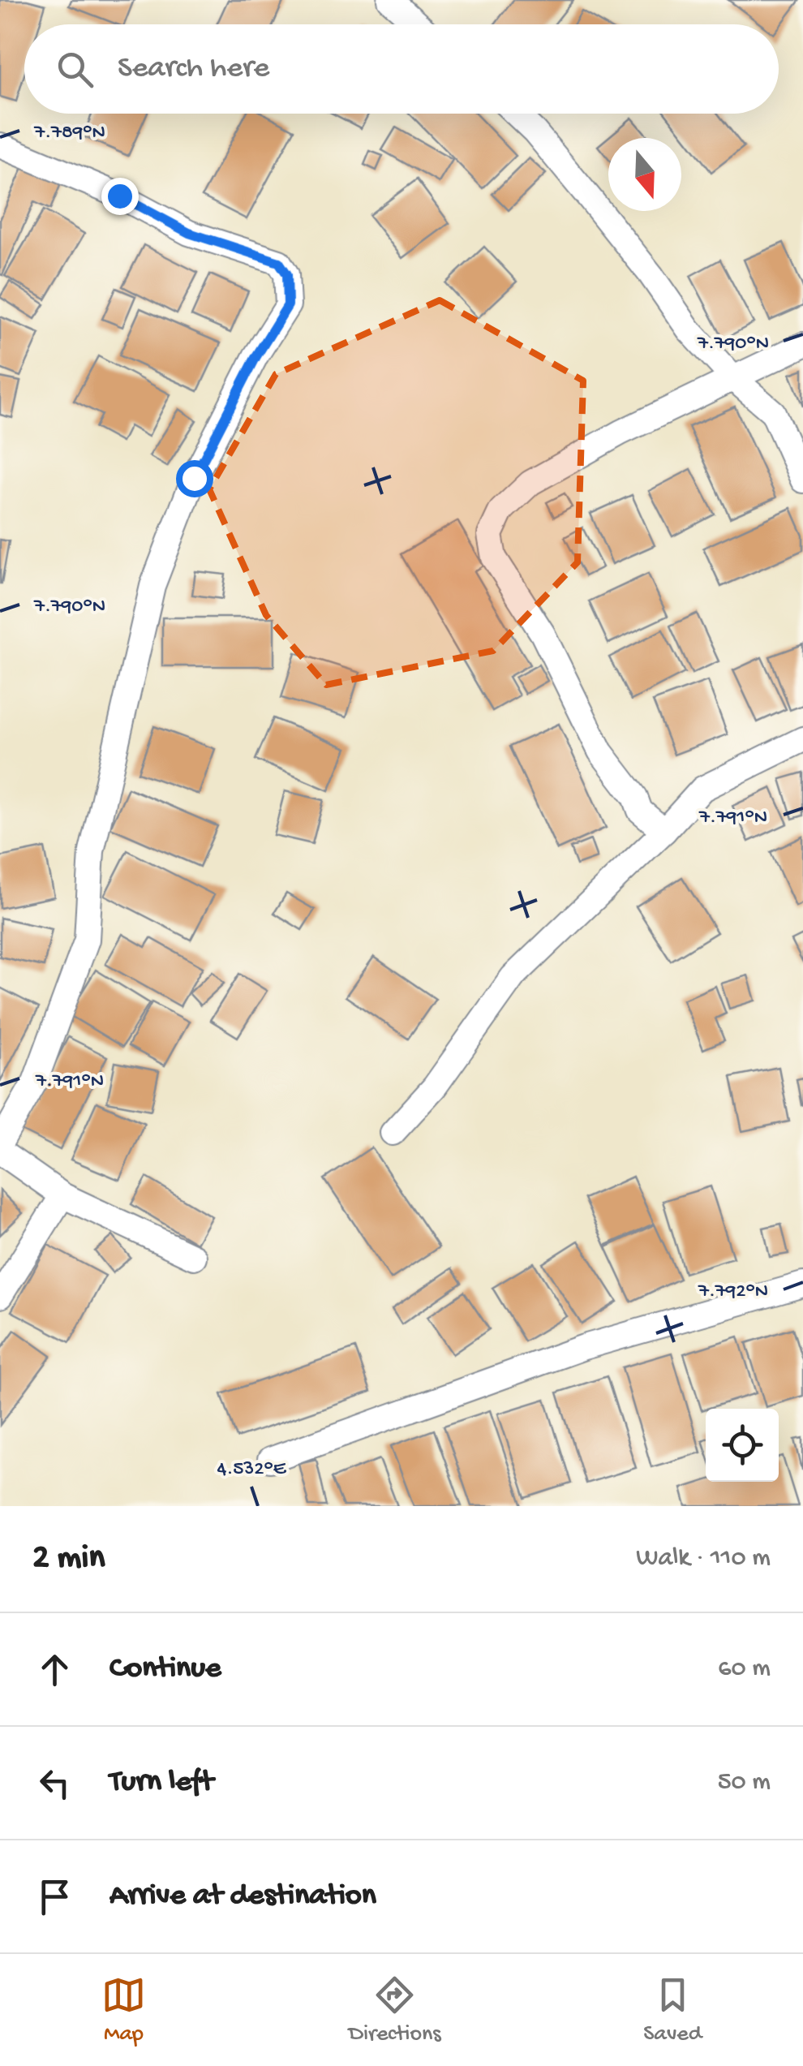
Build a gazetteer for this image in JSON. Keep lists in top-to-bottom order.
{
  "north": "bottom",
  "page": {
    "search": "Search here",
    "heading": ["2 min", "Walk · 110 m"],
    "list": [
      ["Continue", "60 m"],
      ["Turn left", "50 m"],
      "Arrive at destination"
    ],
    "nav": ["Map", "Directions", "Saved"]
  },
  "coordinates": [
    "7.789°N",
    "7.790°N",
    "7.791°N",
    "7.792°N",
    "4.532°E"
  ]
}
